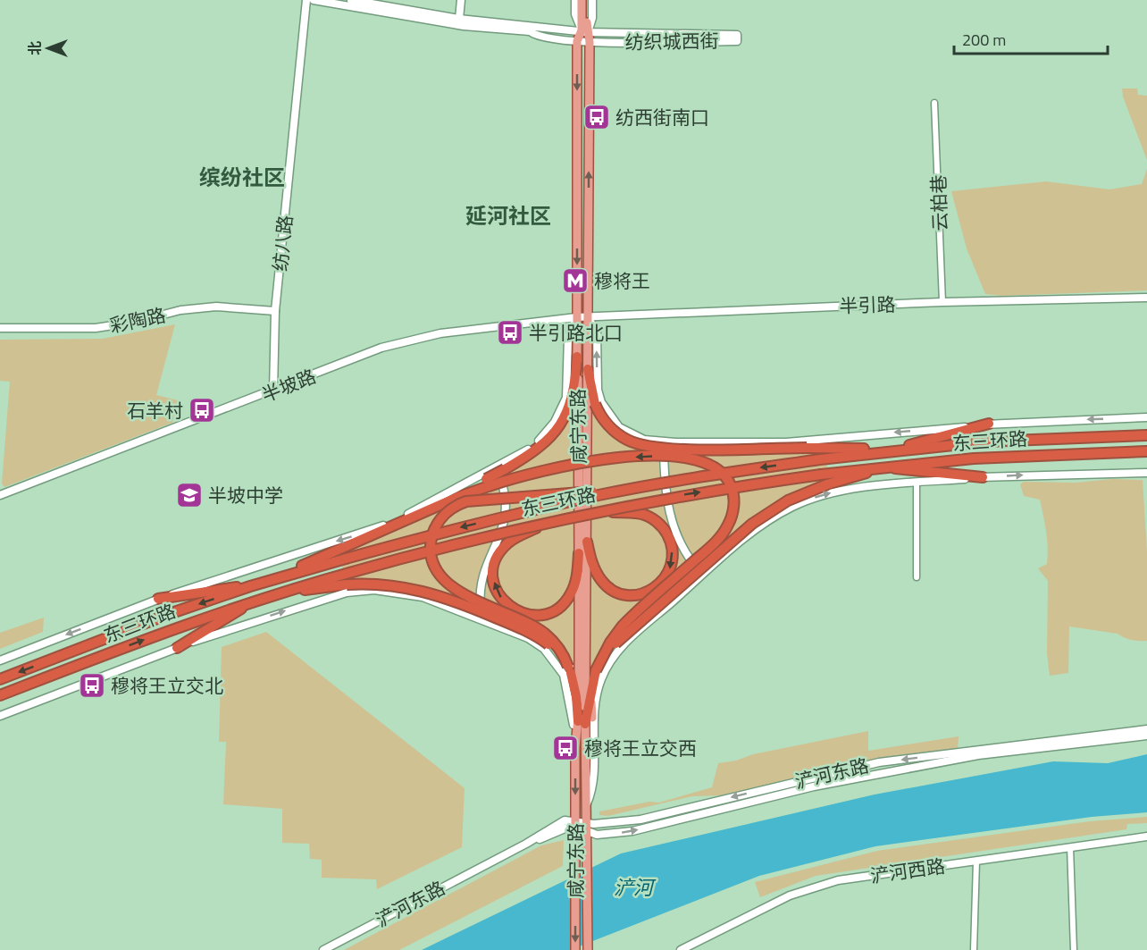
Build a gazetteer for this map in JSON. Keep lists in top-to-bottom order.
{
  "streets": {
    "highway": ["东三环路"],
    "main road": ["咸宁东路"],
    "street": [
      "纺织城西街",
      "云柏巷",
      "纺八路",
      "半引路",
      "彩陶路",
      "半坡路",
      "浐河东路",
      "浐河西路"
    ]
  },
  "crossings": [
    ["纺织城西街", "咸宁东路"],
    ["云柏巷", "半引路"],
    ["纺八路", "彩陶路"],
    ["纺八路", "半坡路"],
    ["半引路", "半坡路"],
    ["半引路", "咸宁东路"],
    ["半坡路", "咸宁东路"],
    ["咸宁东路", "浐河东路"]
  ],
  "districts": ["缤纷社区", "延河社区"],
  "water": ["浐河"],
  "places": {
    "bus stop": [
      "纺西街南口",
      "半引路北口",
      "石羊村",
      "穆将王立交北",
      "穆将王立交西"
    ],
    "metro station": ["穆将王"],
    "school or university": ["半坡中学"]
  },
  "scale_bar": "200 m",
  "north": "left"
}
